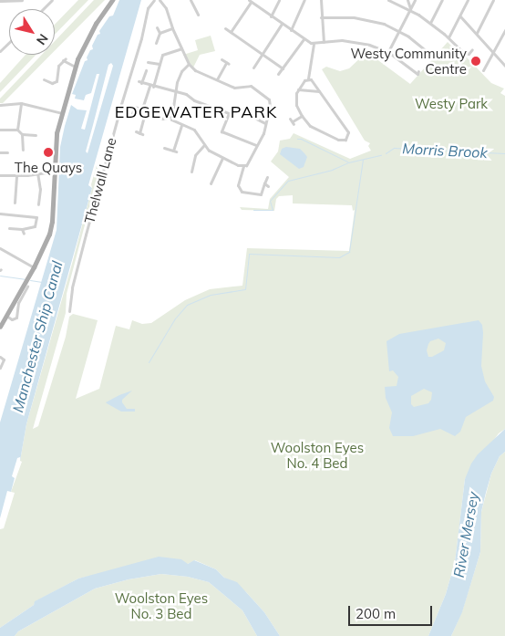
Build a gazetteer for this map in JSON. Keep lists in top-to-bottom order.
{
  "streets": {
    "street": ["Thelwall Lane"]
  },
  "districts": ["EDGEWATER PARK"],
  "water": ["Morris Brook", "Manchester Ship Canal", "River Mersey"],
  "parks": ["Westy Park", "Woolston Eyes No. 4 Bed", "Woolston Eyes No. 3 Bed"],
  "places": ["Westy Community Centre", "The Quays"],
  "scale_bar": "200 m",
  "north": "bottom right"
}
